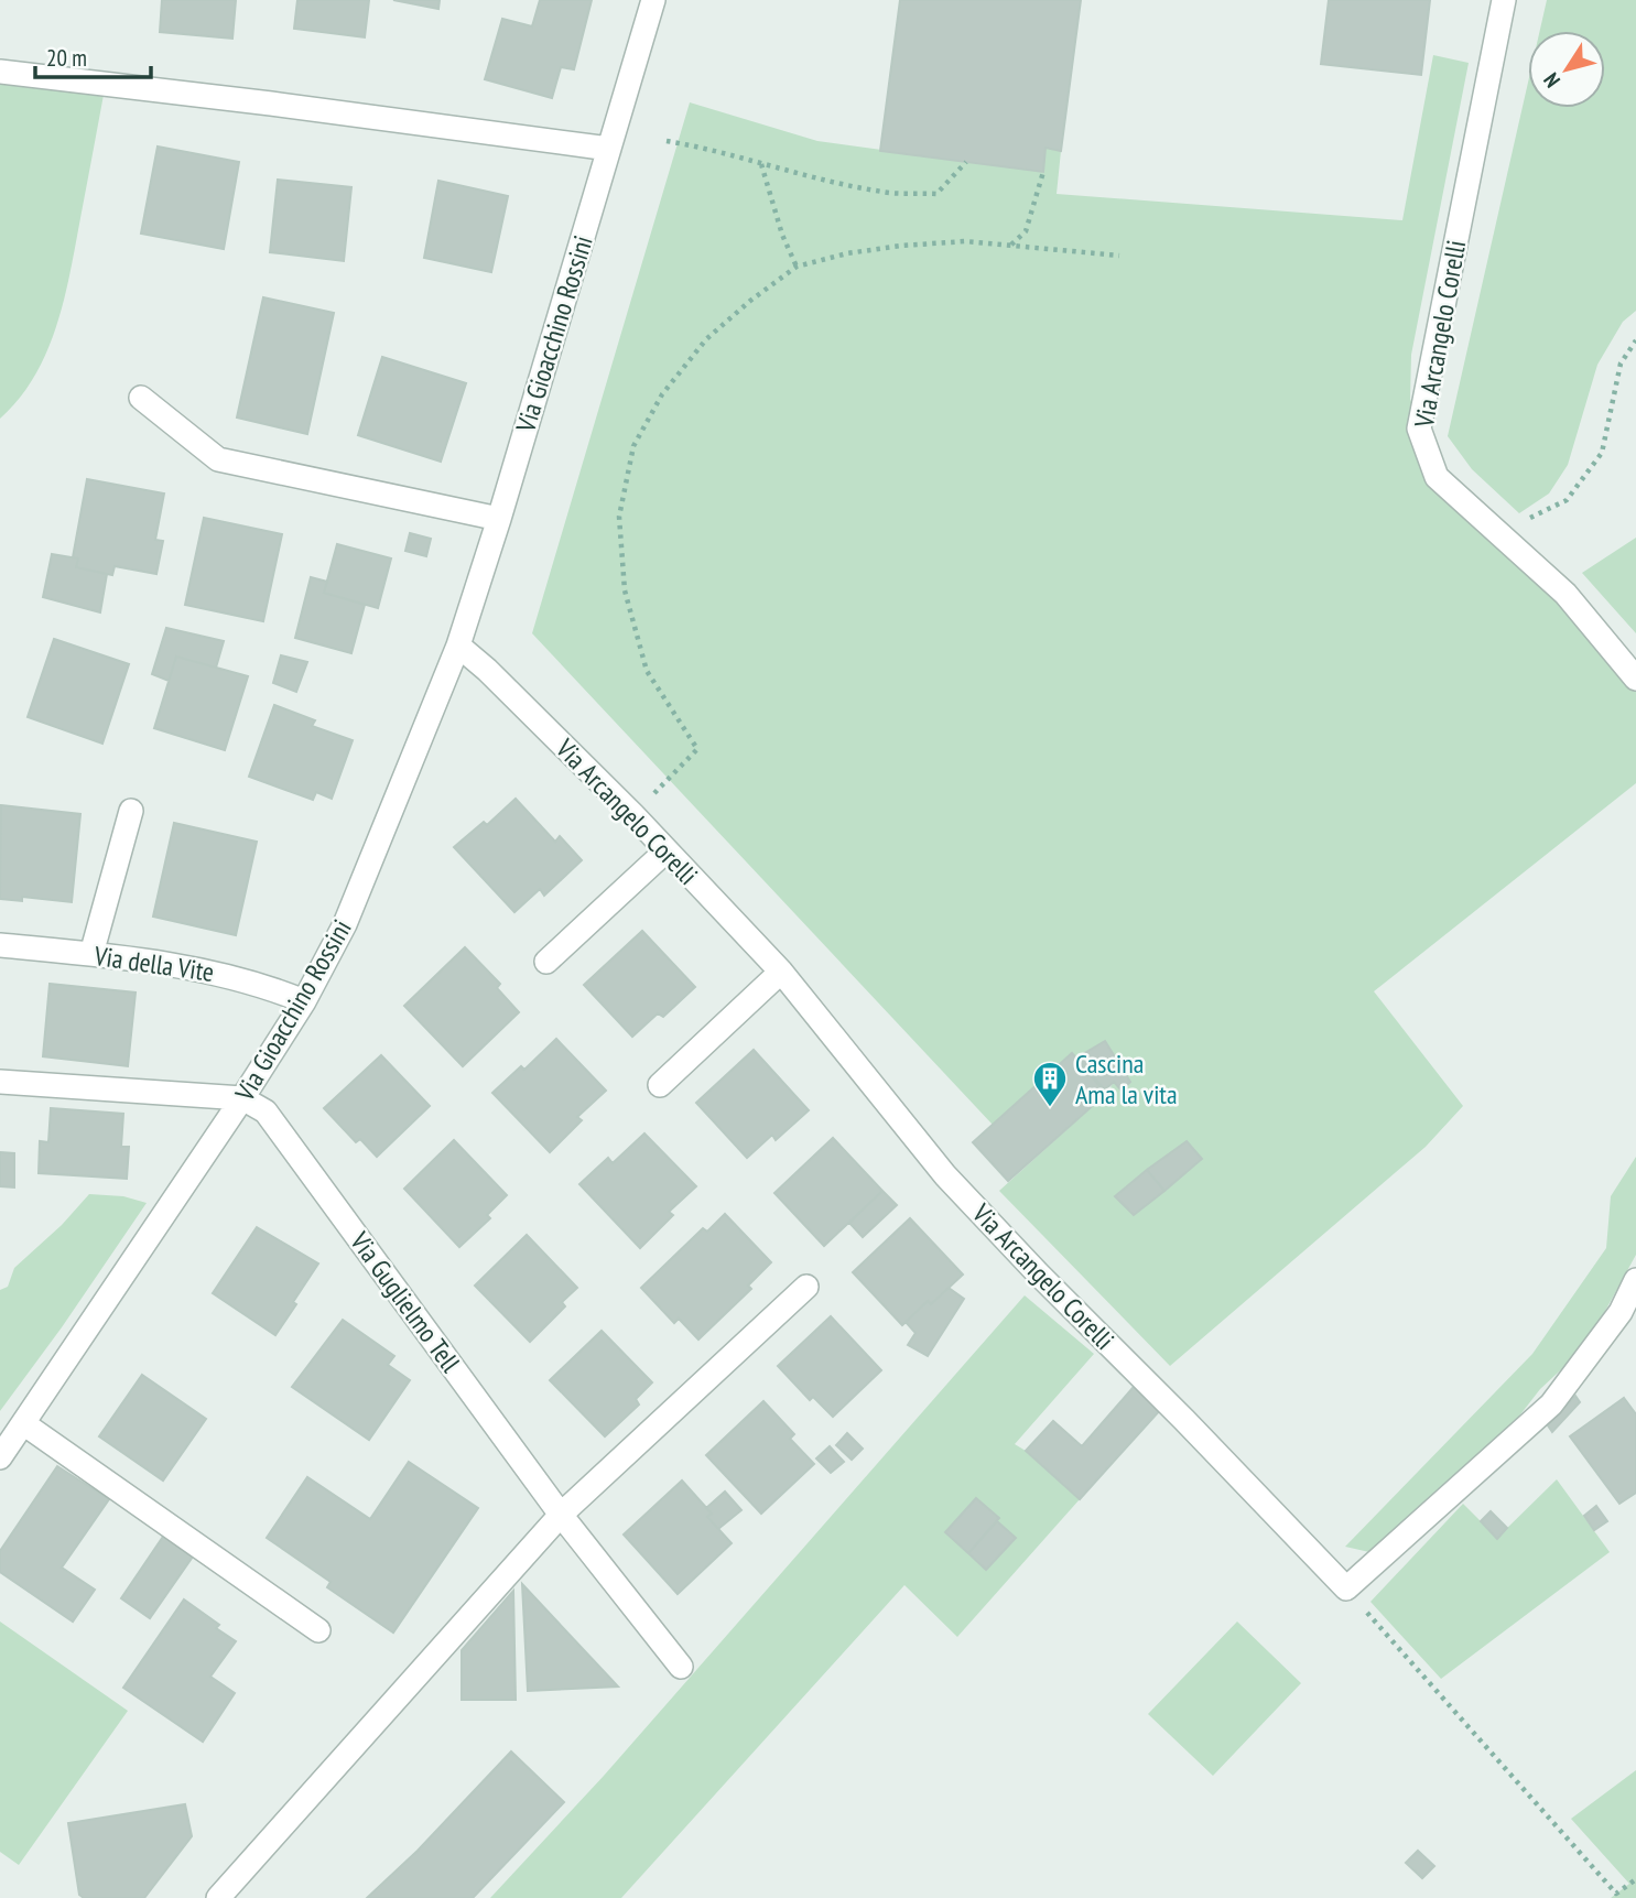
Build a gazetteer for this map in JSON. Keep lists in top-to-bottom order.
{
  "streets": {
    "street": [
      "Via Gioacchino Rossini",
      "Via Arcangelo Corelli",
      "Via della Vite",
      "Via Guglielmo Tell"
    ]
  },
  "crossings": [
    ["Via Gioacchino Rossini", "Via Arcangelo Corelli"],
    ["Via Gioacchino Rossini", "Via della Vite"],
    ["Via Gioacchino Rossini", "Via Guglielmo Tell"]
  ],
  "places": {
    "building": ["Cascina Ama la vita"]
  },
  "scale_bar": "20 m",
  "north": "bottom left"
}
